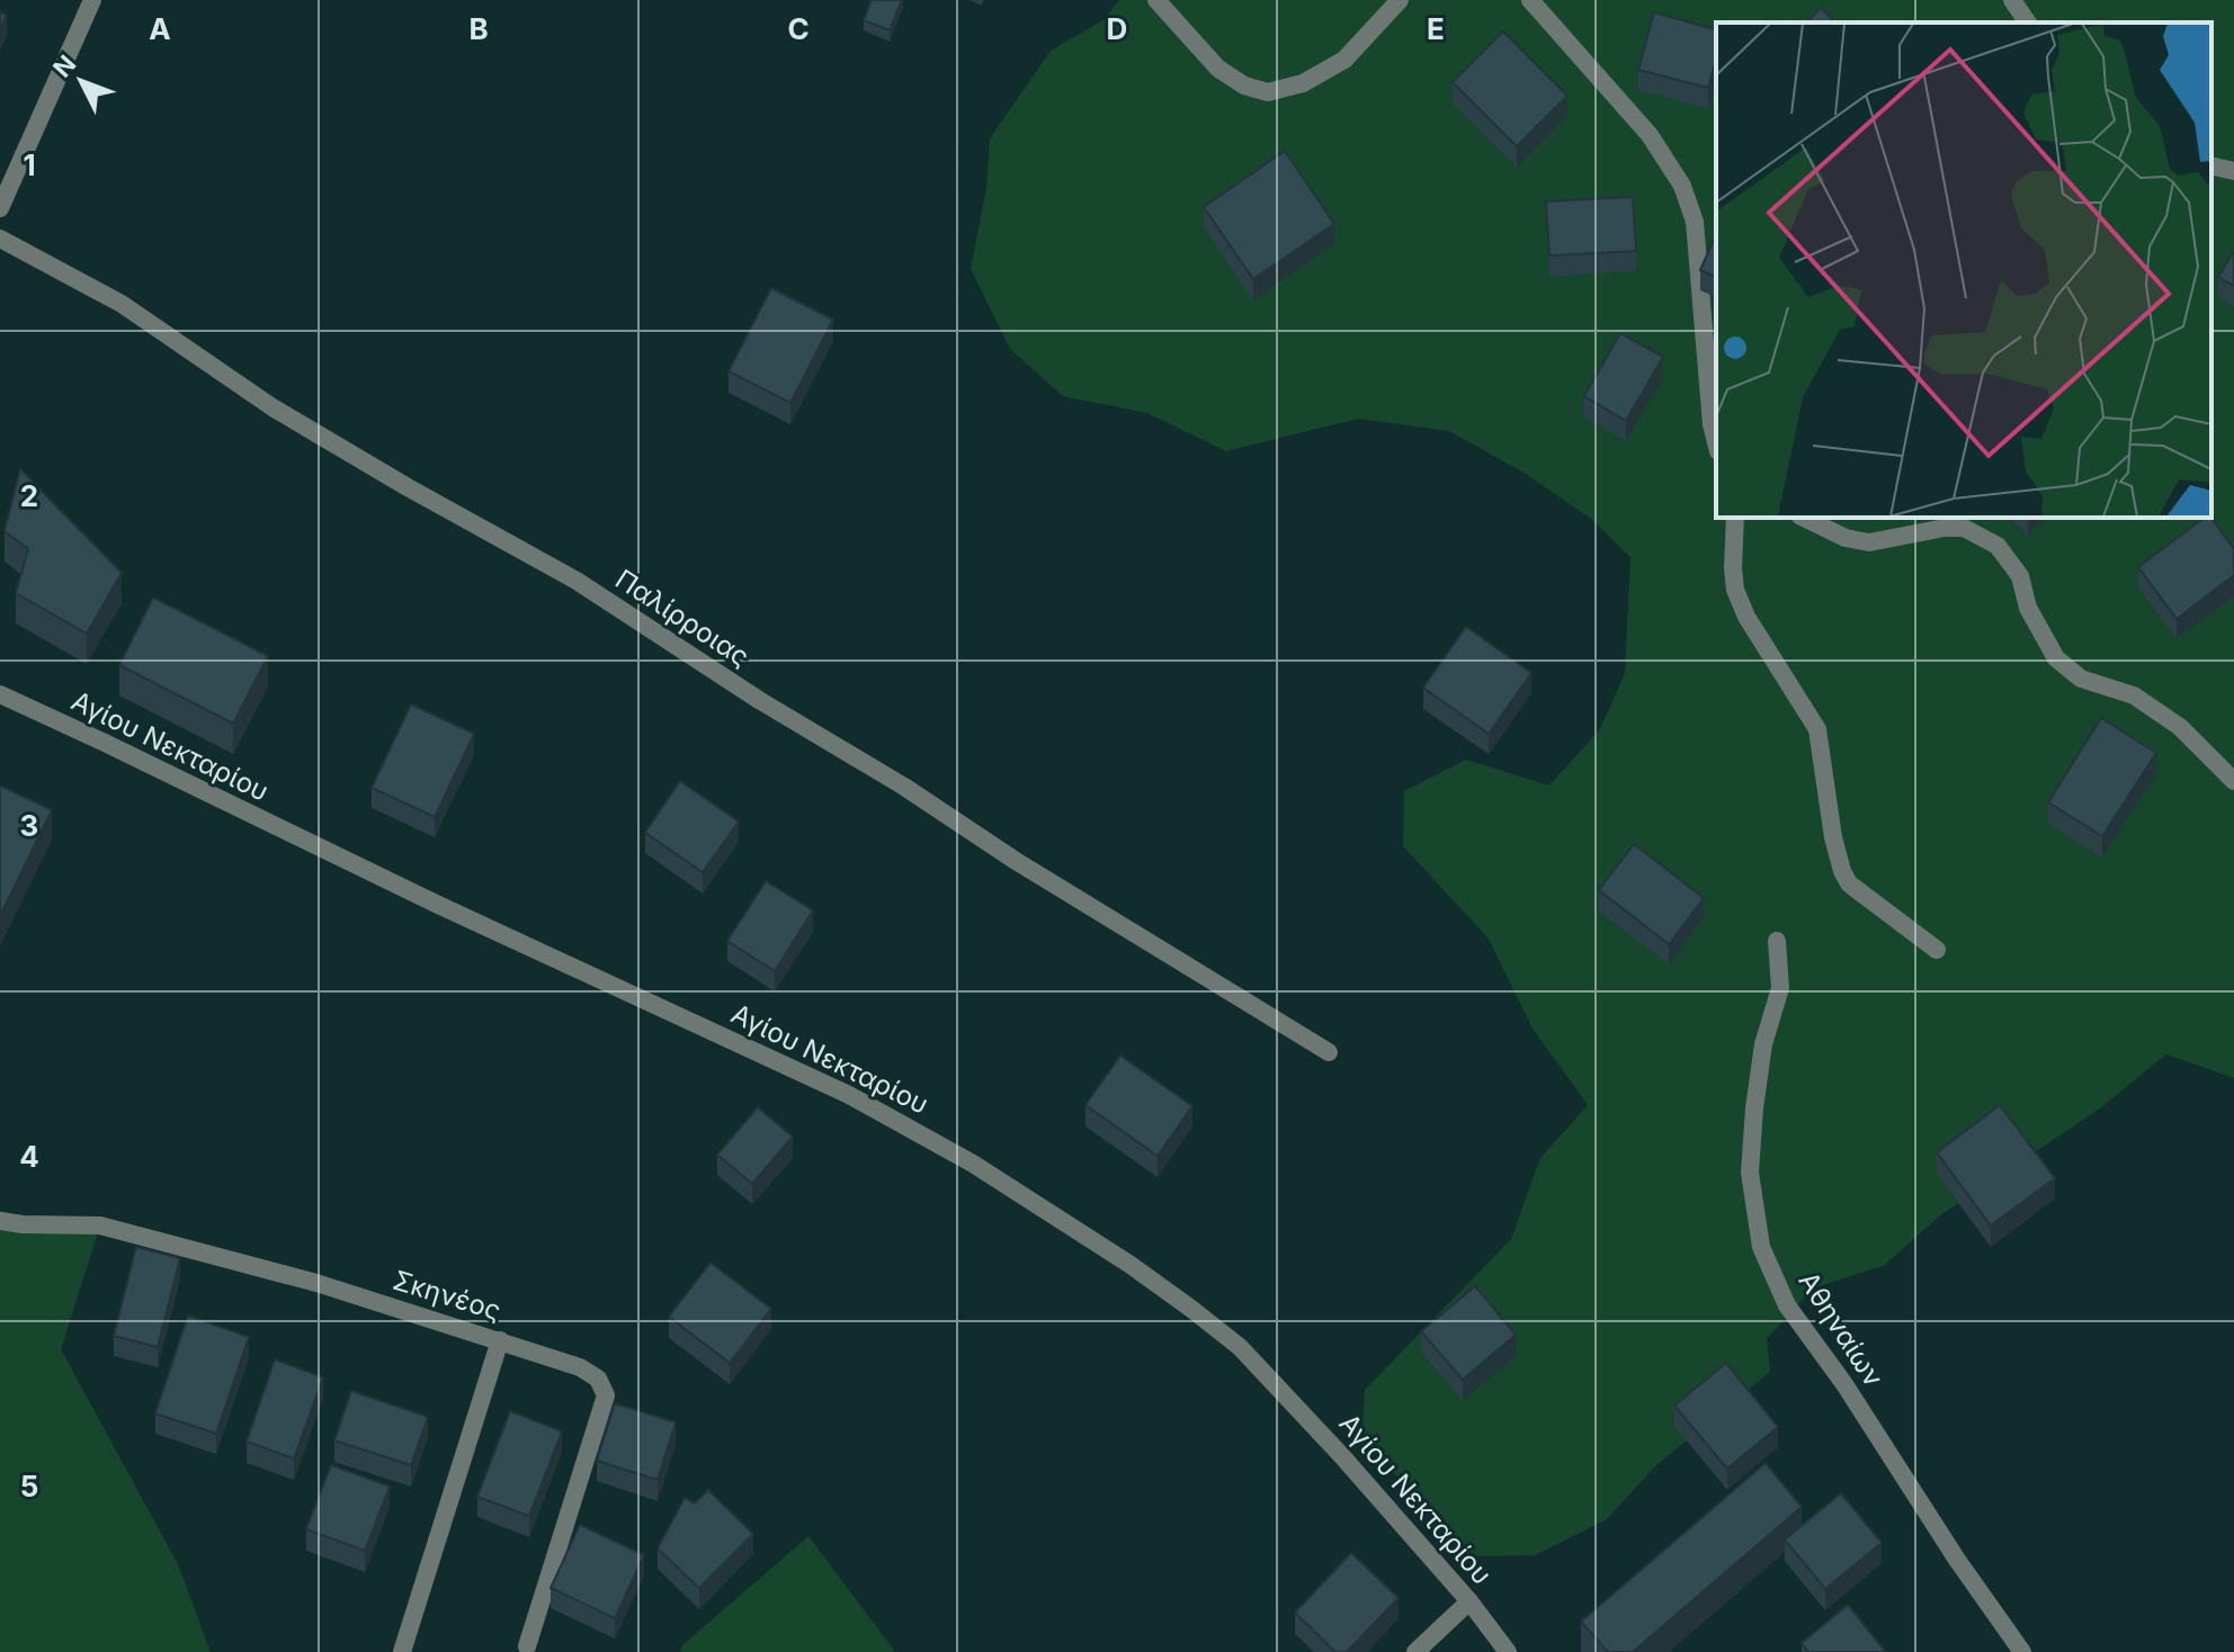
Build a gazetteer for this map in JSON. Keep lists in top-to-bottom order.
{
  "streets": {
    "street": [
      "Παλίρροιας",
      "Αγίου Νεκταρίου",
      "Σκηνέος",
      "Αθηναίων"
    ]
  },
  "north": "top left",
  "grid": {
    "columns": [
      "A",
      "B",
      "C",
      "D",
      "E"
    ],
    "rows": [
      "1",
      "2",
      "3",
      "4",
      "5"
    ]
  }
}
